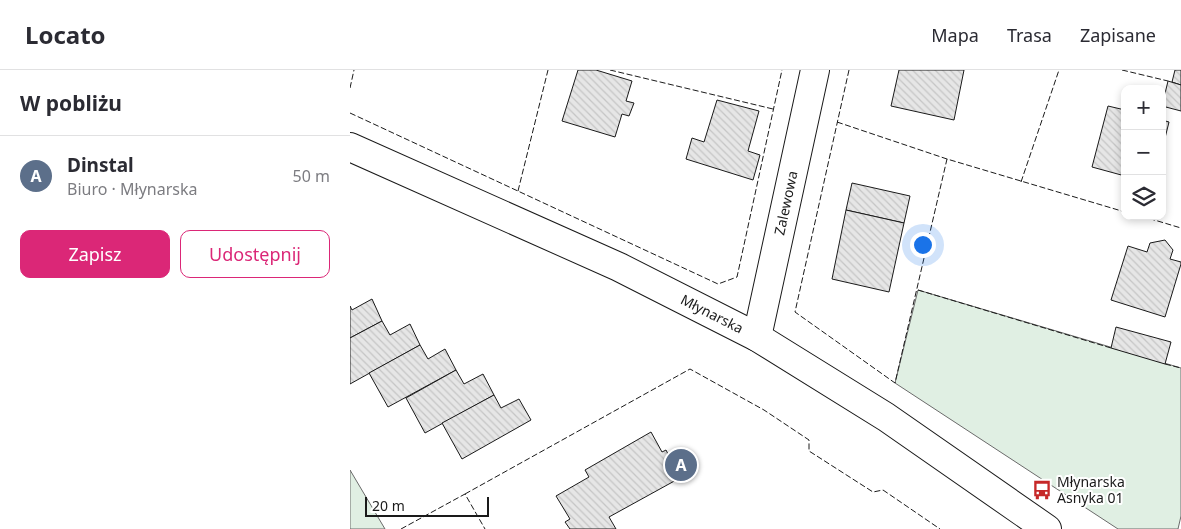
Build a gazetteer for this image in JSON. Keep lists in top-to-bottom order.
{
  "streets": {
    "street": ["Zalewowa", "Młynarska"]
  },
  "crossings": [
    ["Zalewowa", "Młynarska"]
  ],
  "places": {
    "bus stop": ["Młynarska Asnyka 01"]
  },
  "scale_bar": "20 m",
  "page": {
    "header": "Locato",
    "nav": ["Mapa", "Trasa", "Zapisane"],
    "heading": "W pobliżu",
    "map_buttons": ["+", "−"],
    "list": [
      {
        "mark": "A",
        "name": "Dinstal",
        "note": "Biuro · Młynarska",
        "value": "50 m"
      }
    ],
    "buttons": ["Zapisz", "Udostępnij"],
    "pins": "A",
    "scale": "20 m"
  }
}
